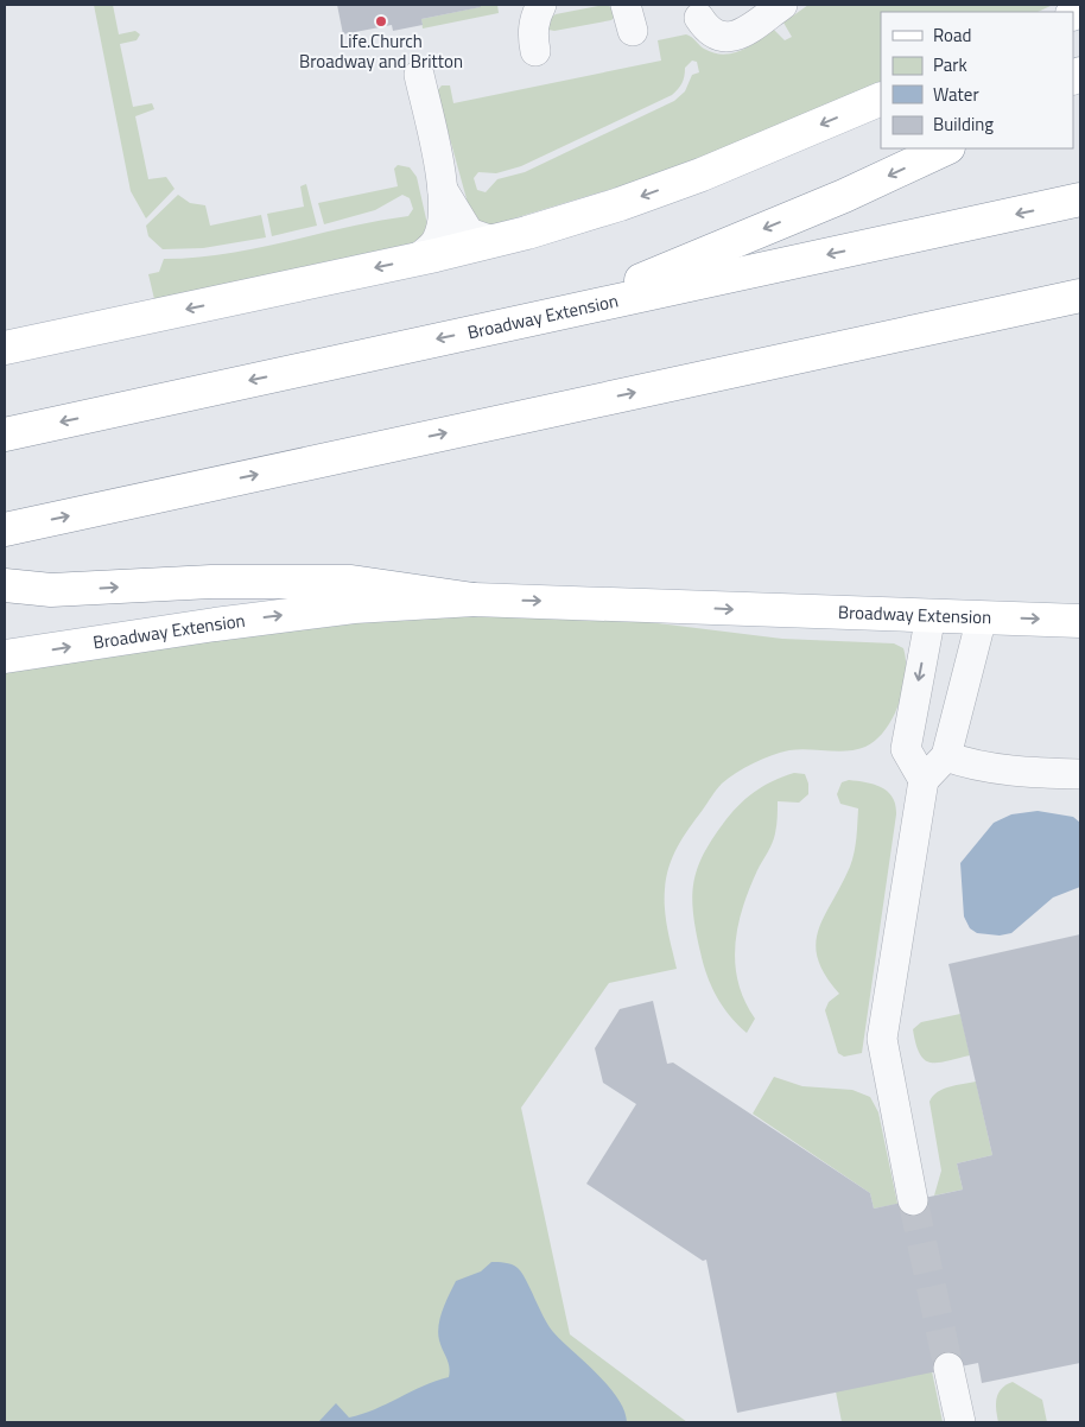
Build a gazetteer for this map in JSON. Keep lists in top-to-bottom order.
{
  "streets": {
    "main road": ["Broadway Extension"]
  },
  "places": ["Life.Church Broadway and Britton"],
  "legend": [
    "Road",
    "Park",
    "Water",
    "Building"
  ]
}
